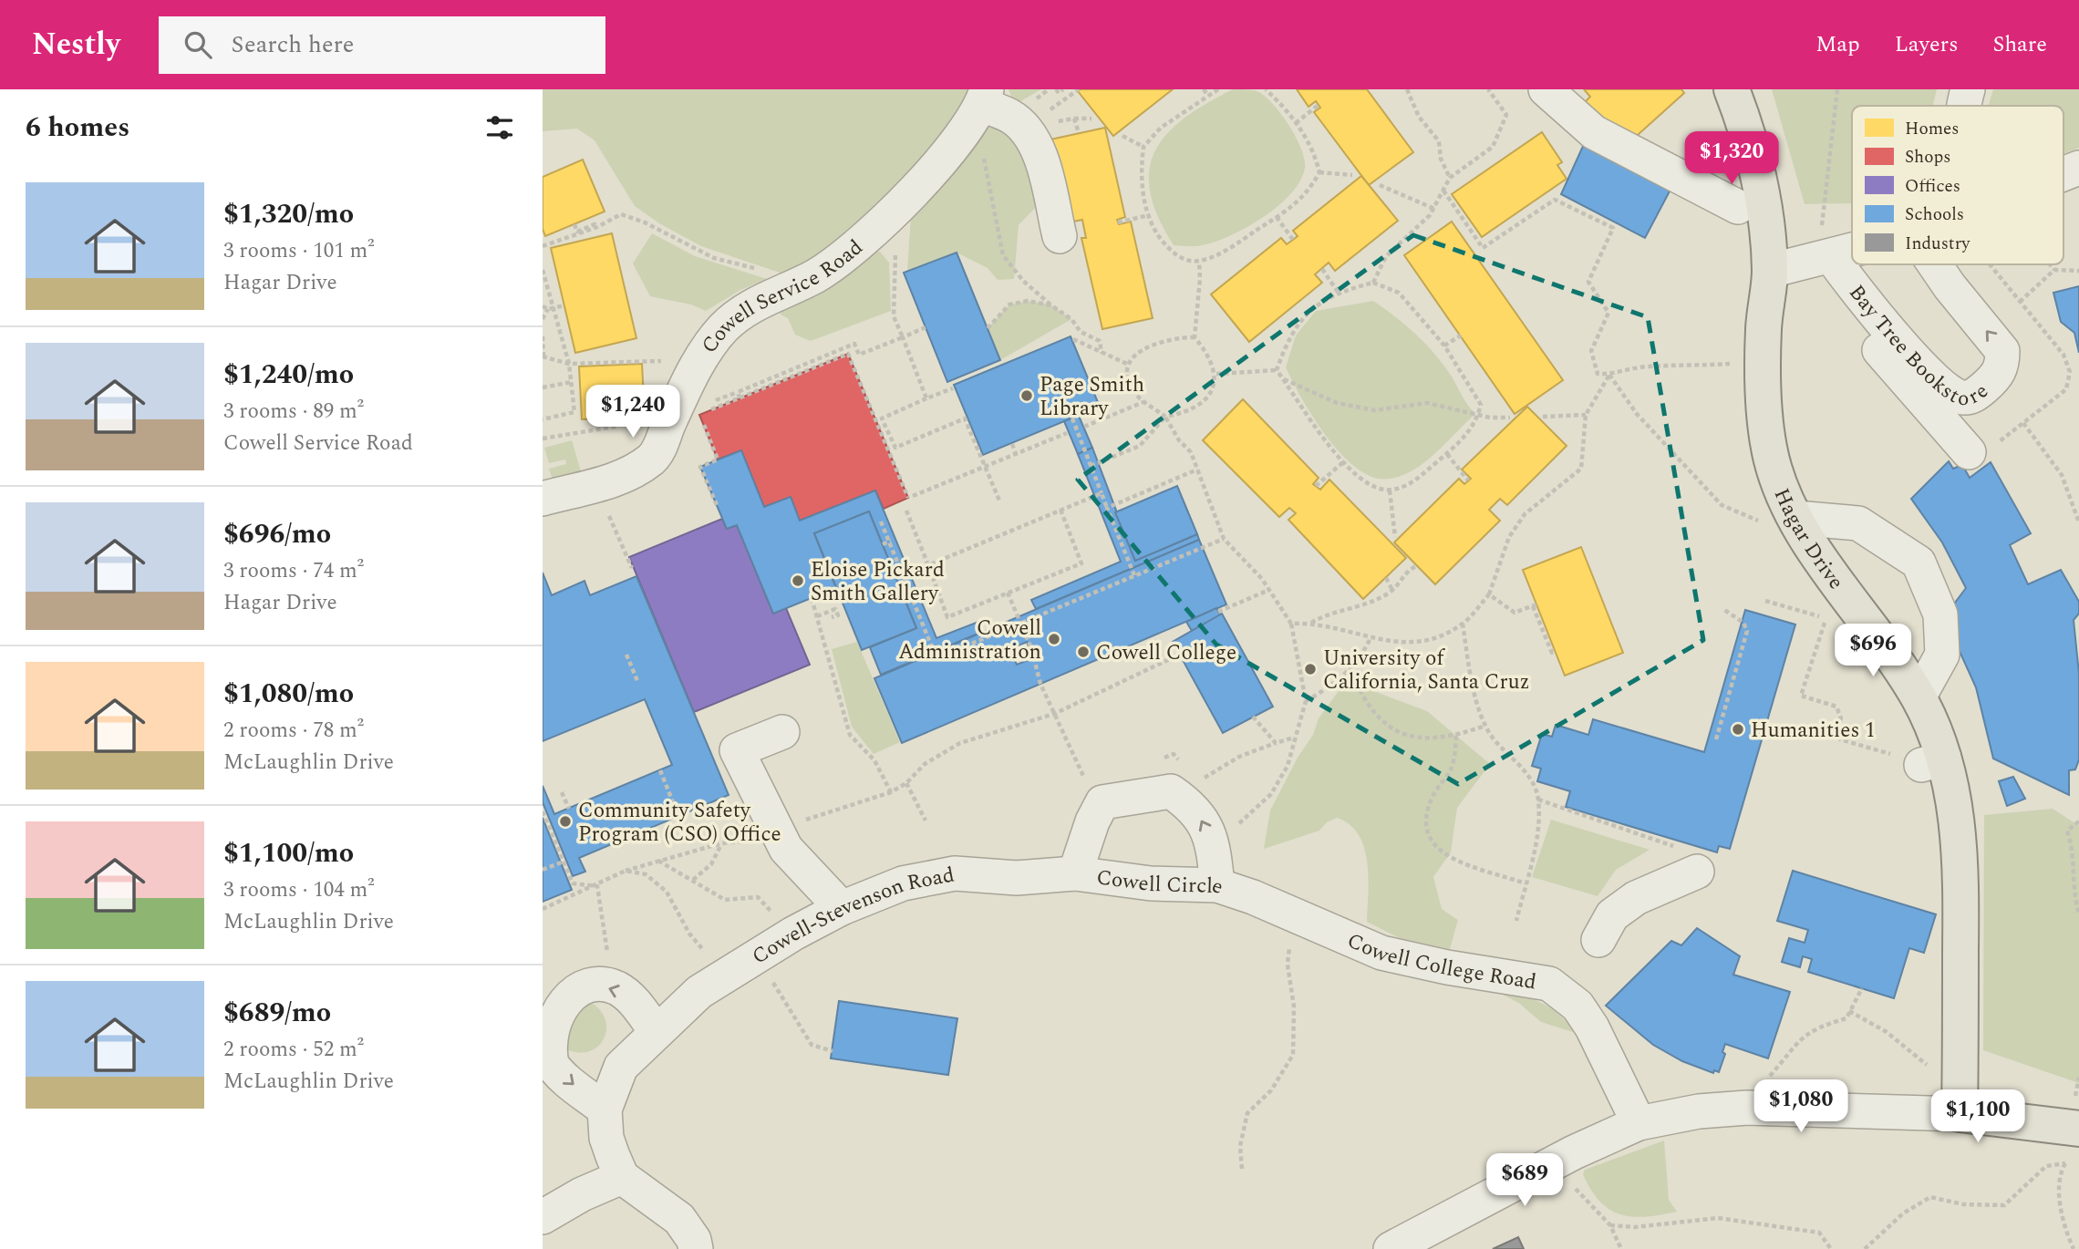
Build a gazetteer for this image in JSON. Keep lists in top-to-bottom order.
{
  "streets": {
    "main road": ["Hagar Drive"],
    "street": [
      "Cowell Service Road",
      "Bay Tree Bookstore",
      "Cowell Circle",
      "Cowell-Stevenson Road",
      "Cowell College Road"
    ]
  },
  "crossings": [
    ["Cowell Circle", "Cowell-Stevenson Road"],
    ["Cowell Circle", "Cowell College Road"]
  ],
  "places": [
    "Page Smith Library",
    "Eloise Pickard Smith Gallery",
    "Cowell Administration",
    "Cowell College",
    "University of California, Santa Cruz",
    "Humanities 1",
    "Community Safety Program (CSO) Office"
  ],
  "legend": [
    "Homes",
    "Shops",
    "Offices",
    "Schools",
    "Industry"
  ],
  "page": {
    "header": "Nestly",
    "search": "Search here",
    "nav": ["Map", "Layers", "Share"],
    "heading": "6 homes",
    "price": [
      "$1,320",
      "$1,240",
      "$696",
      "$1,080",
      "$1,100",
      "$689"
    ],
    "list": [
      {
        "name": "$1,320/mo",
        "note": "3 rooms · 101 m² · Hagar Drive"
      },
      {
        "name": "$1,240/mo",
        "note": "3 rooms · 89 m² · Cowell Service Road"
      },
      {
        "name": "$696/mo",
        "note": "3 rooms · 74 m² · Hagar Drive"
      },
      {
        "name": "$1,080/mo",
        "note": "2 rooms · 78 m² · McLaughlin Drive"
      },
      {
        "name": "$1,100/mo",
        "note": "3 rooms · 104 m² · McLaughlin Drive"
      },
      {
        "name": "$689/mo",
        "note": "2 rooms · 52 m² · McLaughlin Drive"
      }
    ]
  }
}
